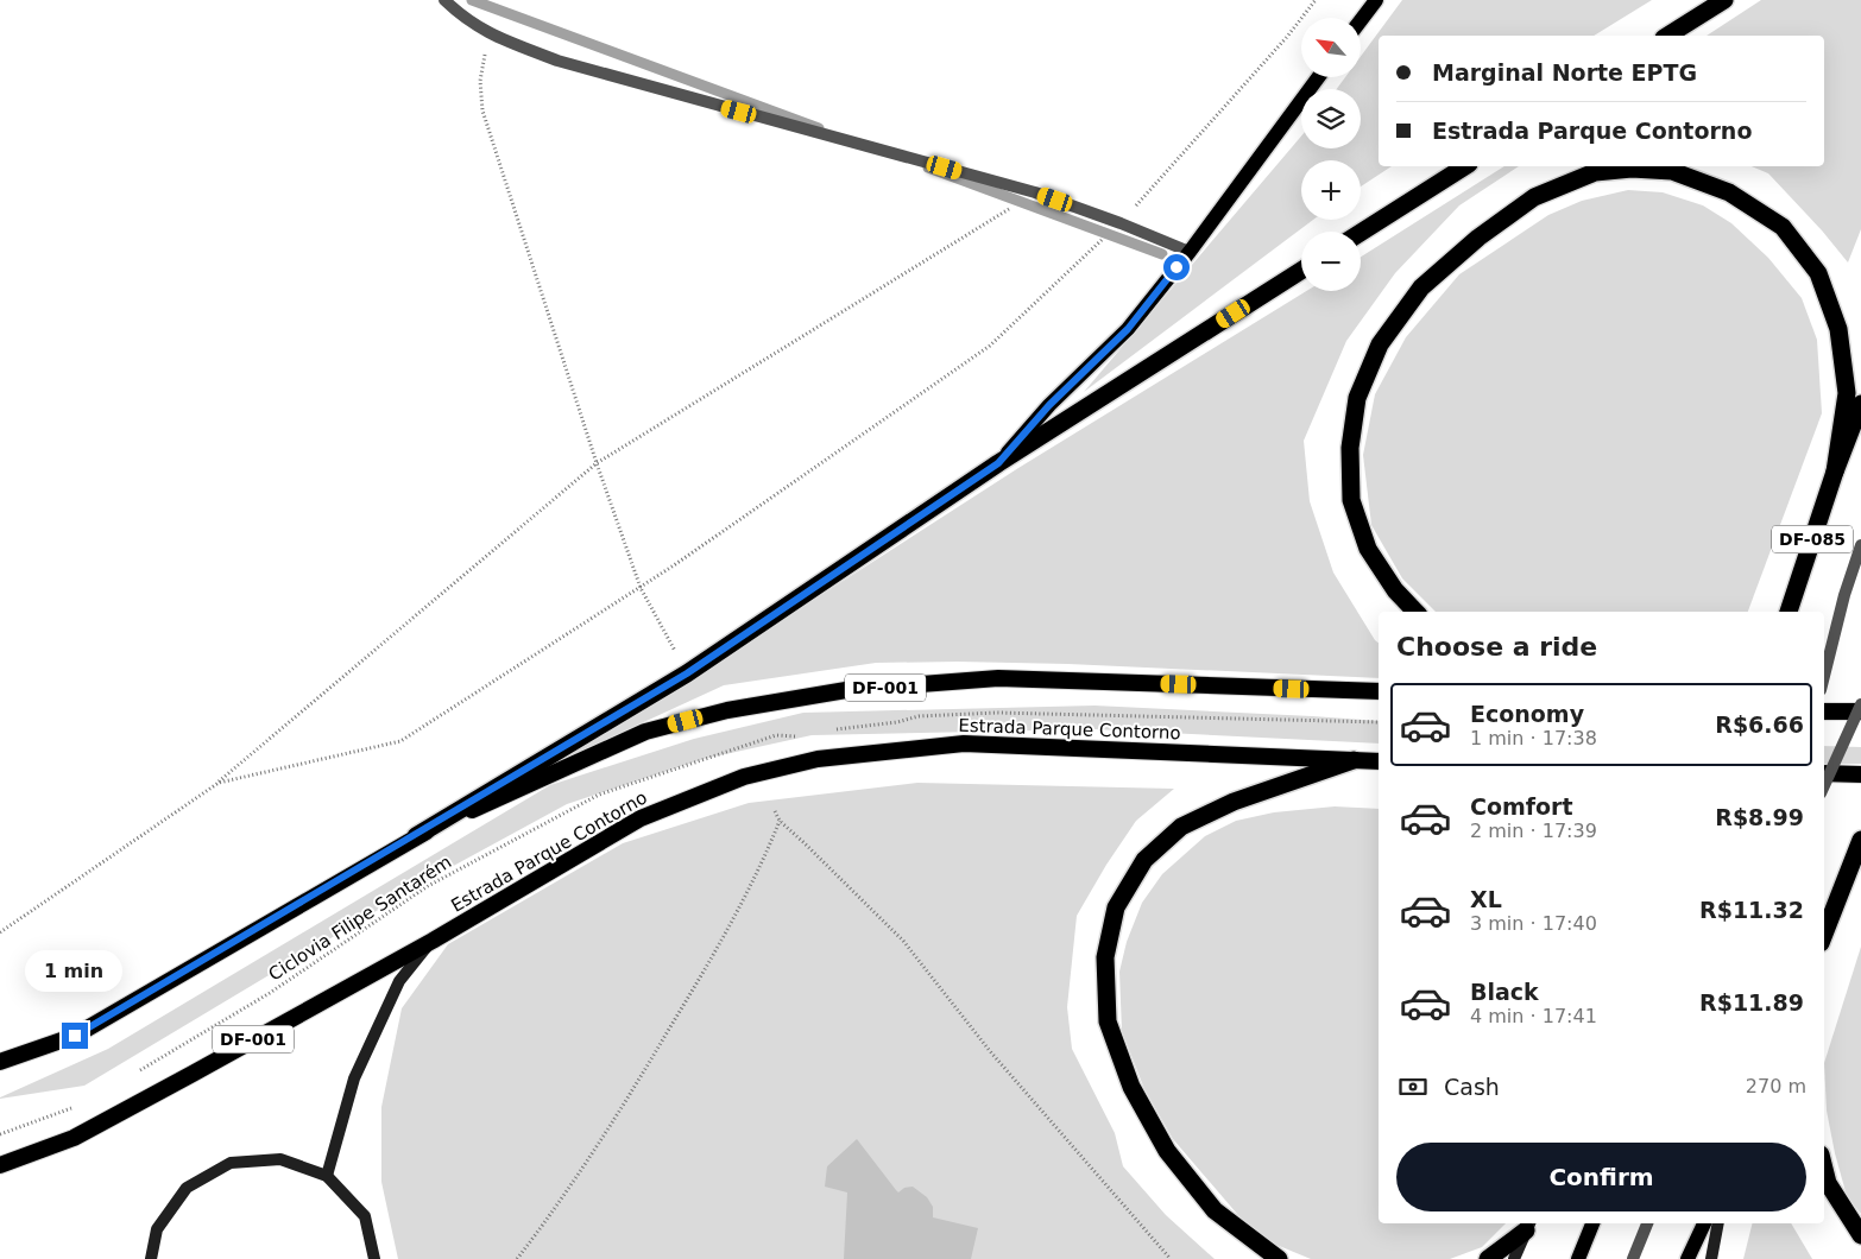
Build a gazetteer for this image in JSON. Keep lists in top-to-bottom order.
{
  "streets": {
    "highway": ["DF-085", "DF-001", "Estrada Parque Contorno"],
    "path": ["Ciclovia Filipe Santarém"]
  },
  "north": "top left",
  "page": {
    "map_buttons": ["+", "−"],
    "banner": ["Marginal Norte EPTG", "Estrada Parque Contorno"],
    "heading": "Choose a ride",
    "list": [
      {
        "name": "Economy",
        "note": "1 min · 17:38",
        "value": "R$6.66"
      },
      {
        "name": "Comfort",
        "note": "2 min · 17:39",
        "value": "R$8.99"
      },
      {
        "name": "XL",
        "note": "3 min · 17:40",
        "value": "R$11.32"
      },
      {
        "name": "Black",
        "note": "4 min · 17:41",
        "value": "R$11.89"
      }
    ],
    "bubble": "1 min",
    "pay": ["Cash", "270 m"],
    "buttons": "Confirm"
  }
}
